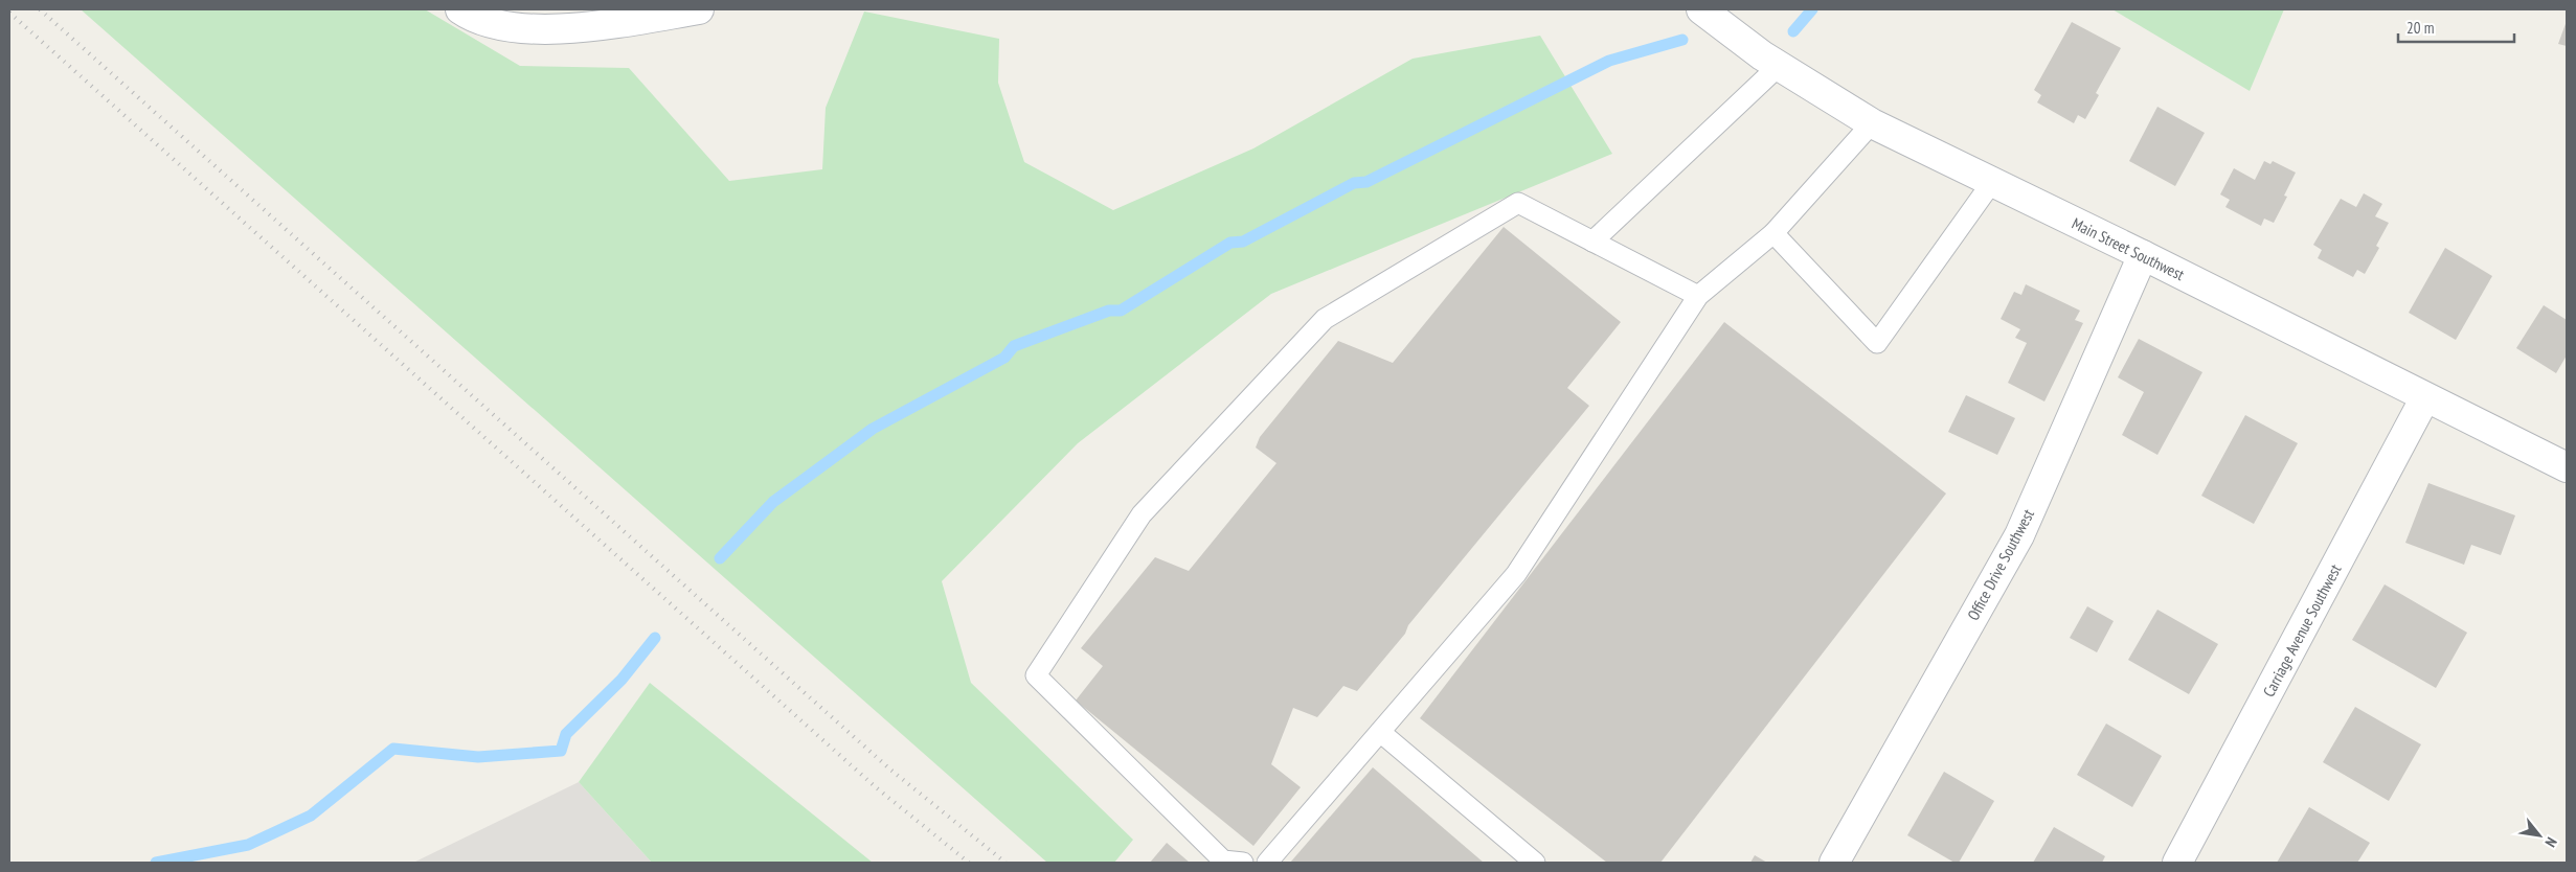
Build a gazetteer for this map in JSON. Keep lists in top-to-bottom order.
{
  "streets": {
    "street": ["Main Street Southwest", "Office Drive Southwest", "Carriage Avenue Southwest"]
  },
  "crossings": [
    ["Main Street Southwest", "Office Drive Southwest"],
    ["Main Street Southwest", "Carriage Avenue Southwest"]
  ],
  "scale_bar": "20 m",
  "north": "bottom right"
}
